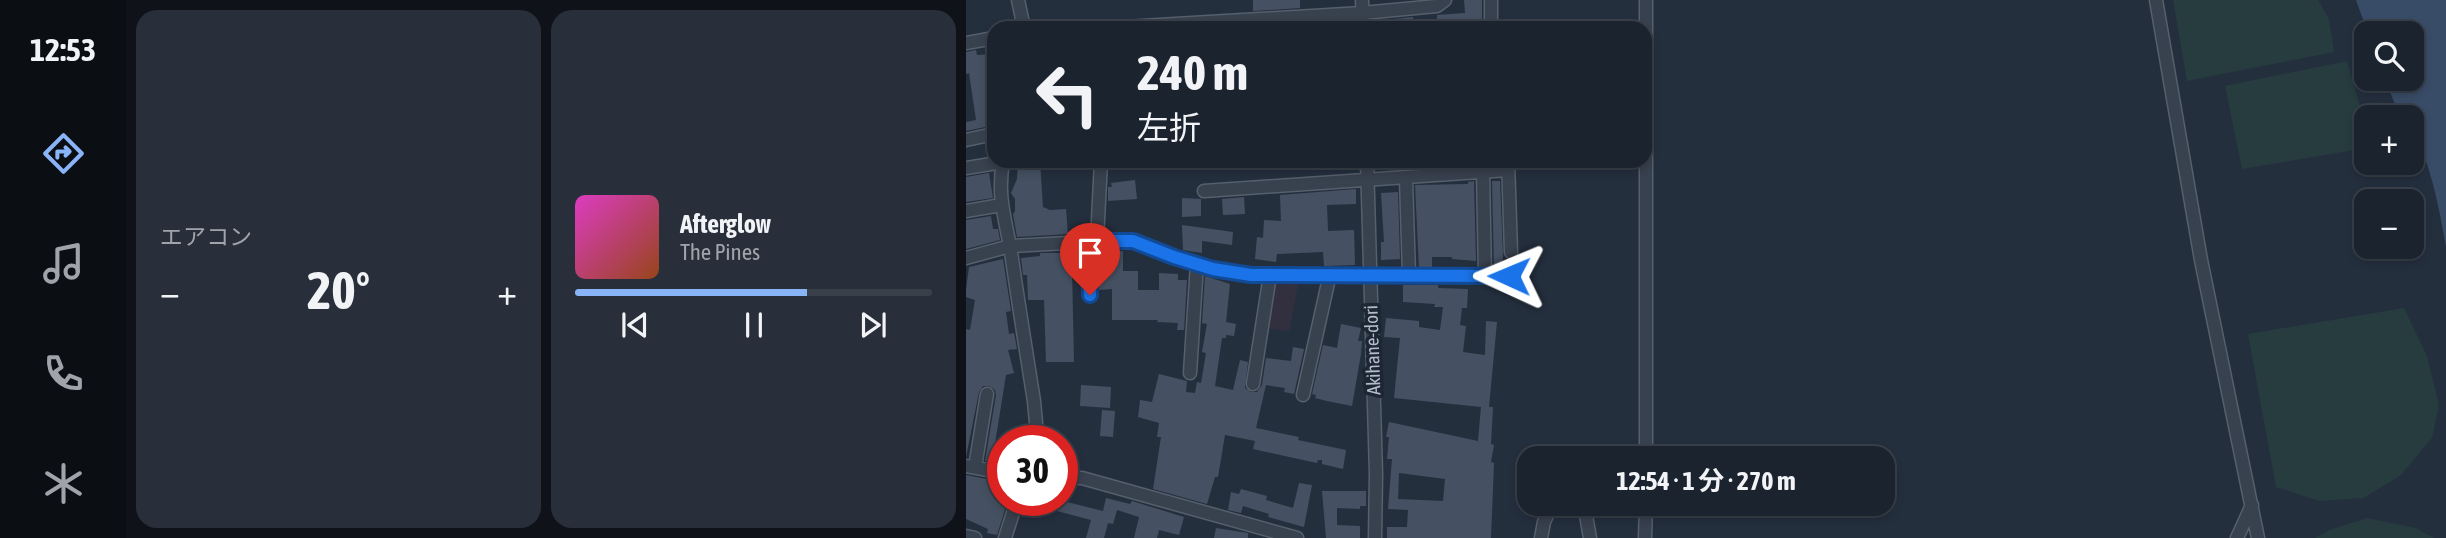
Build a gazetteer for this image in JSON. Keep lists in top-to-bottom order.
{
  "streets": {
    "street": ["Akihane-dori"]
  },
  "page": {
    "tabs": "12:53",
    "tile": "エアコン",
    "map_buttons": ["+", "−"],
    "turn": ["240 m", "左折"],
    "song": ["Afterglow", "The Pines"],
    "heat": ["−", "20°", "+"],
    "limit": "30",
    "trip": "12:54 · 1 分 · 270 m"
  }
}
